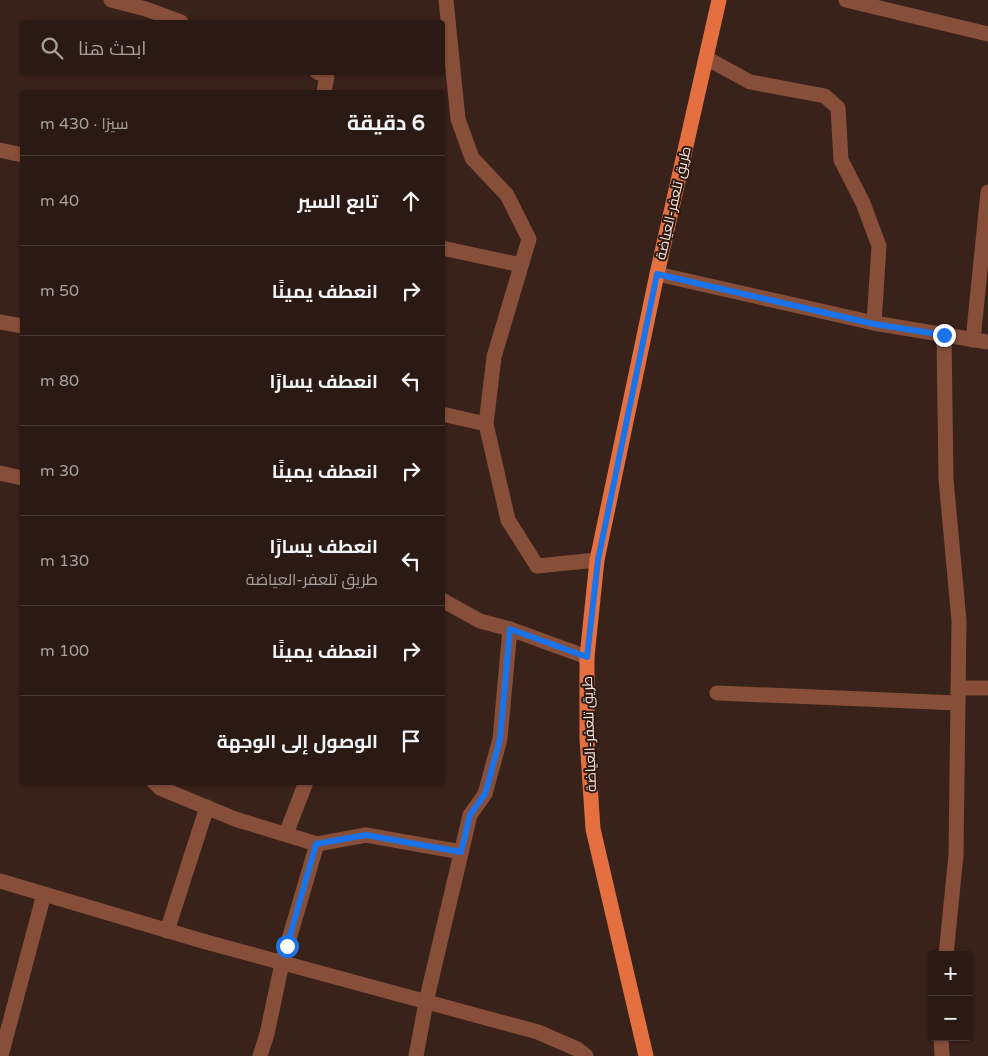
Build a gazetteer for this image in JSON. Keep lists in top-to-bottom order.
{
  "streets": {
    "main road": ["طريق تلعفر-العياضة"]
  },
  "page": {
    "search": "ابحث هنا",
    "heading": ["6 دقيقة", "سيرًا · 430 m"],
    "list": [
      ["تابع السير", "40 m"],
      ["انعطف يمينًا", "50 m"],
      ["انعطف يسارًا", "80 m"],
      ["انعطف يمينًا", "30 m"],
      ["انعطف يسارًا", "طريق تلعفر-العياضة", "130 m"],
      ["انعطف يمينًا", "100 m"],
      "الوصول إلى الوجهة"
    ],
    "map_buttons": ["+", "−"]
  }
}
